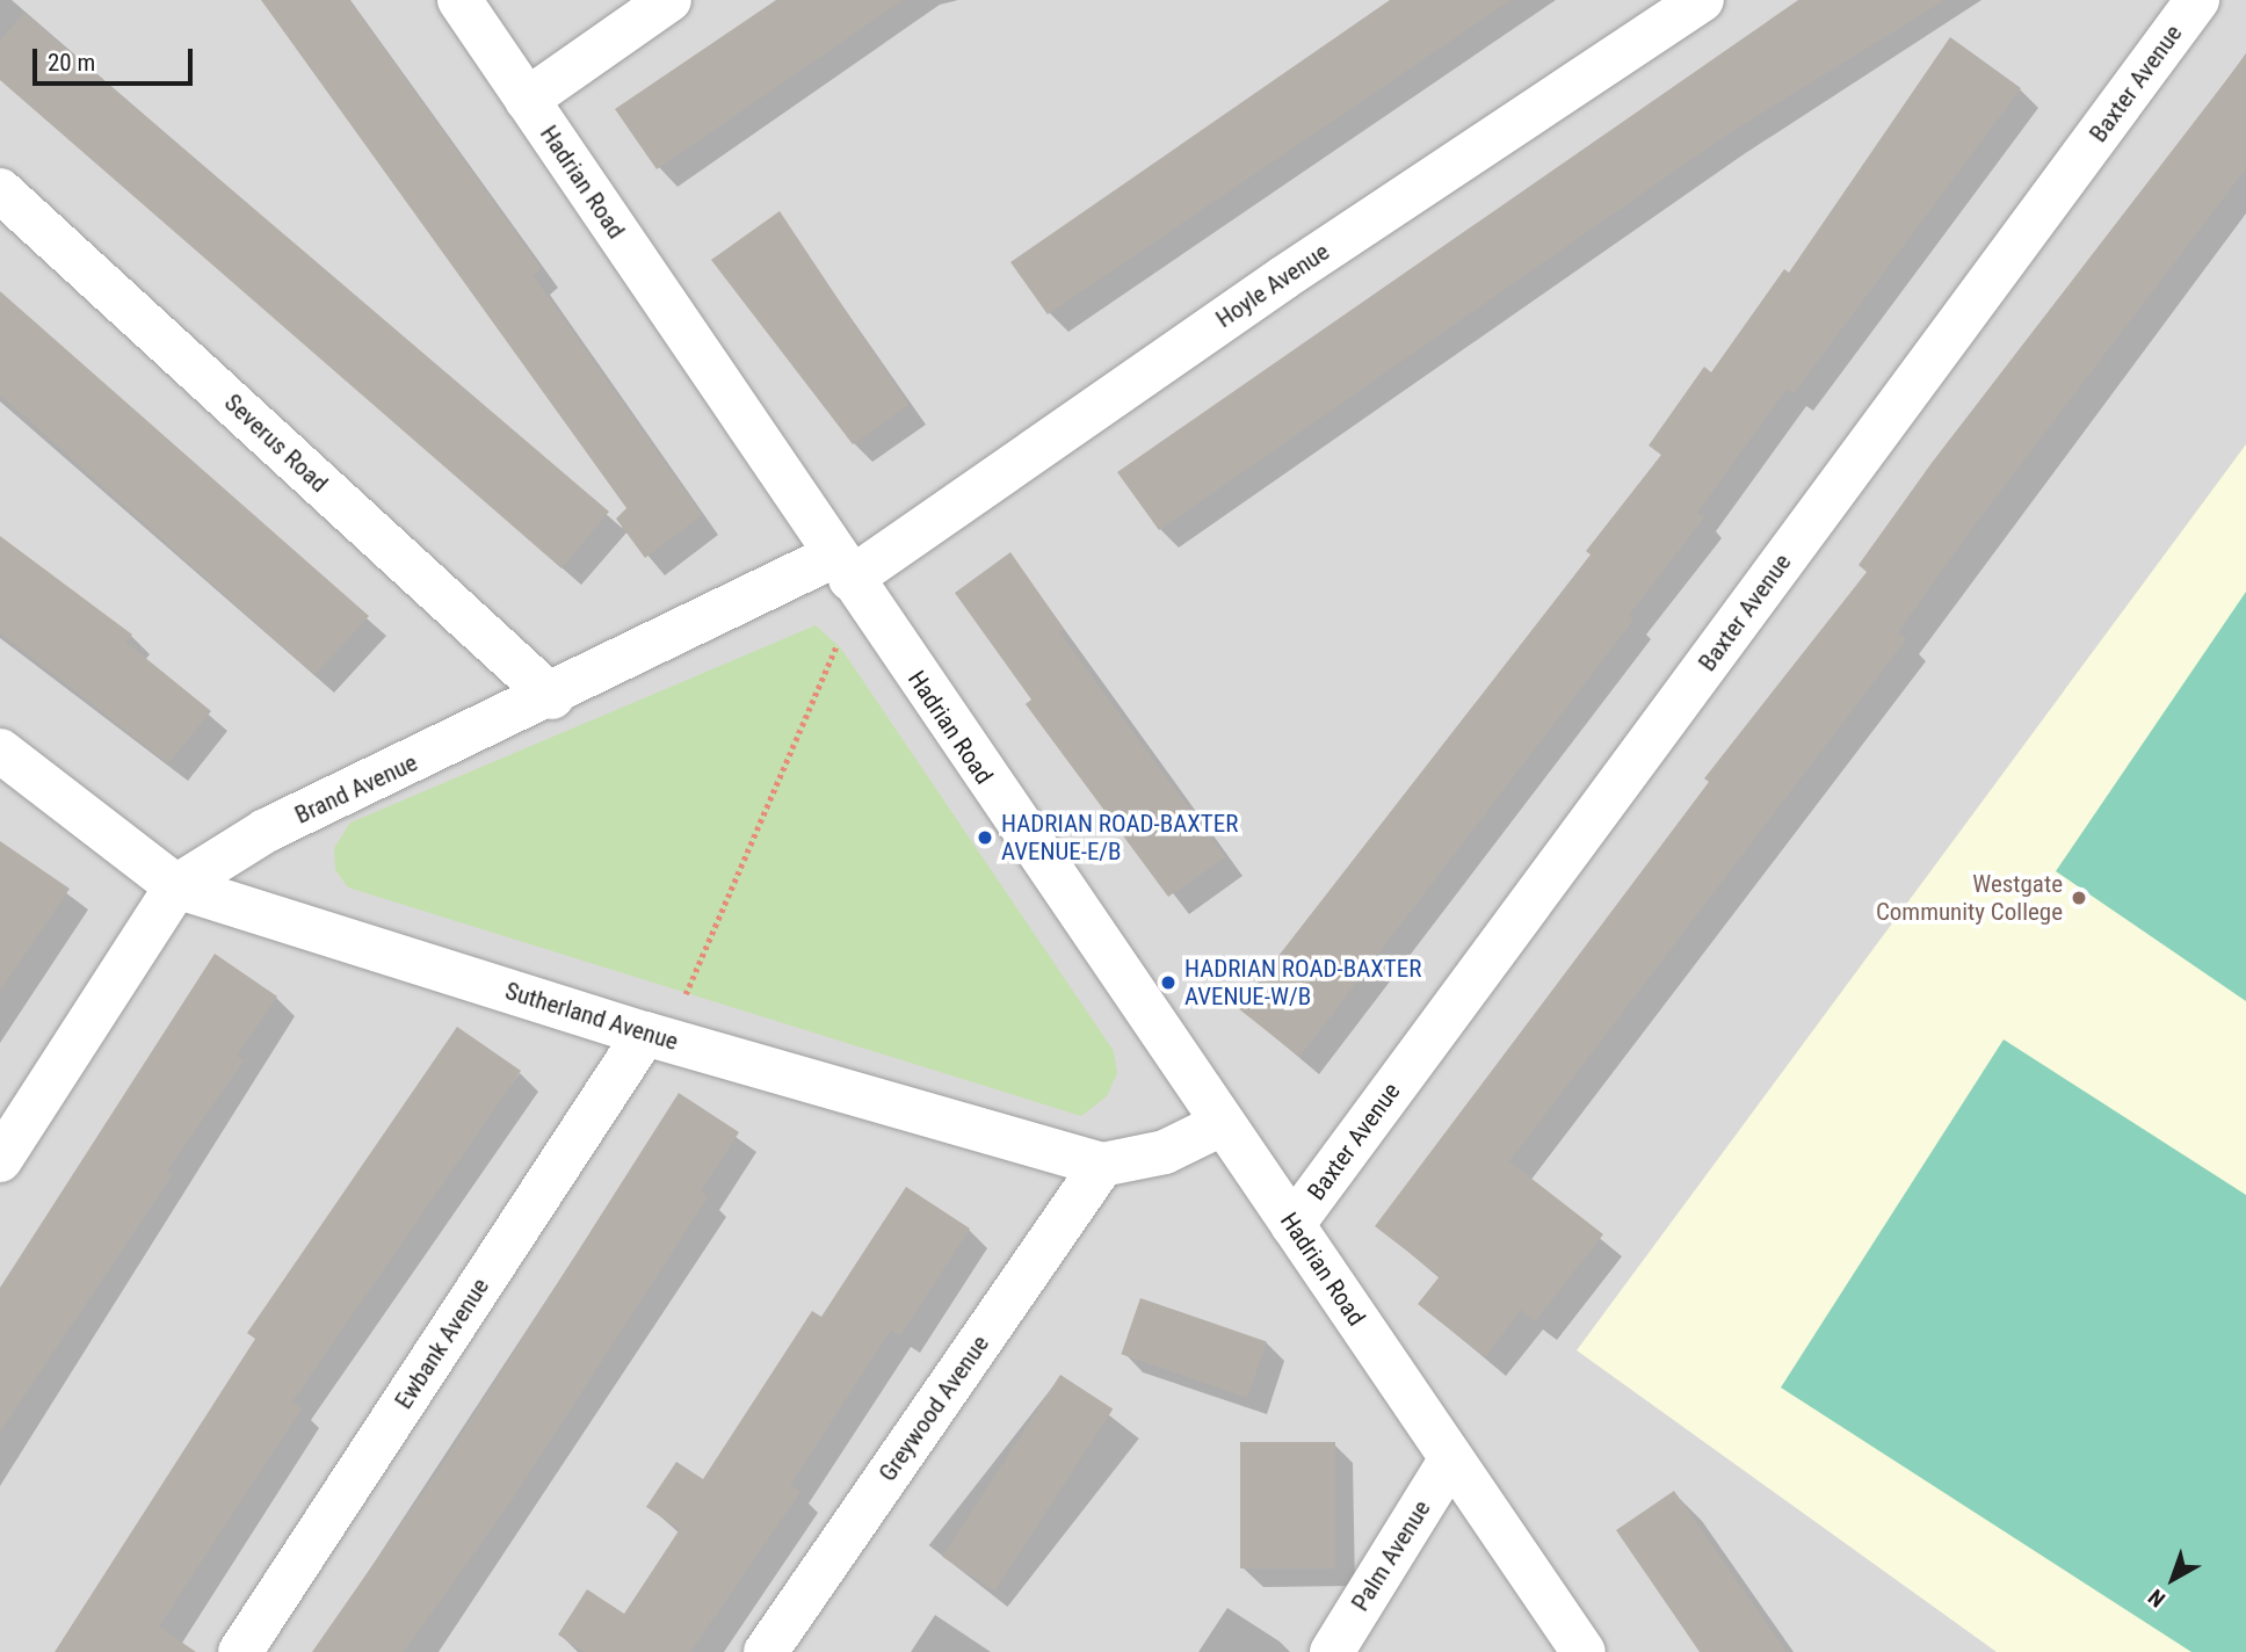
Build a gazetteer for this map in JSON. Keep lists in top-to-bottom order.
{
  "streets": {
    "street": [
      "Baxter Avenue",
      "Hadrian Road",
      "Hoyle Avenue",
      "Severus Road",
      "Brand Avenue",
      "Sutherland Avenue",
      "Ewbank Avenue",
      "Greywood Avenue",
      "Palm Avenue"
    ]
  },
  "crossings": [
    ["Baxter Avenue", "Hadrian Road"],
    ["Hadrian Road", "Hoyle Avenue"],
    ["Hadrian Road", "Brand Avenue"],
    ["Hadrian Road", "Sutherland Avenue"],
    ["Hadrian Road", "Palm Avenue"],
    ["Hoyle Avenue", "Brand Avenue"],
    ["Severus Road", "Brand Avenue"],
    ["Brand Avenue", "Sutherland Avenue"],
    ["Sutherland Avenue", "Ewbank Avenue"],
    ["Sutherland Avenue", "Greywood Avenue"]
  ],
  "places": ["HADRIAN ROAD-BAXTER AVENUE-E/B", "Westgate Community College", "HADRIAN ROAD-BAXTER AVENUE-W/B"],
  "scale_bar": "20 m",
  "north": "bottom left"
}
